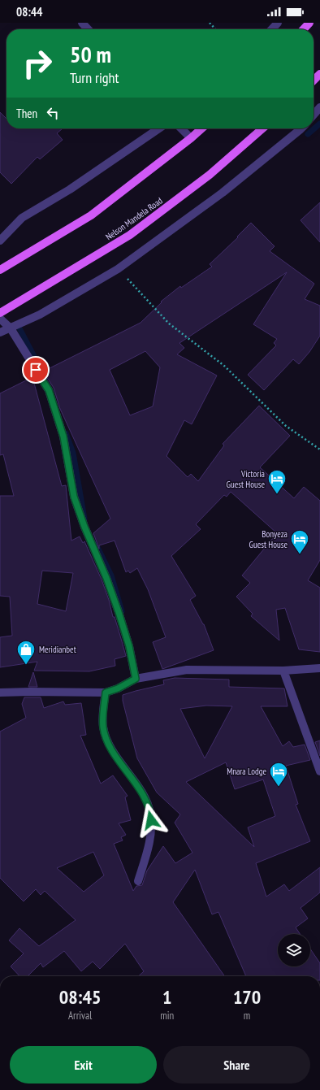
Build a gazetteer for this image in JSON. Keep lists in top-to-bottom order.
{
  "streets": {
    "main road": ["Nelson Mandela Road"]
  },
  "places": {
    "hotel": ["Victoria Guest House", "Bonyeza Guest House", "Mnara Lodge"],
    "shop": ["Meridianbet"]
  },
  "page": {
    "status": "08:44",
    "turn": ["50 m", "Turn right"],
    "then": "Then",
    "eta": [
      "08:45",
      "Arrival",
      "1",
      "min",
      "170",
      "m"
    ],
    "buttons": ["Exit", "Share"]
  }
}
